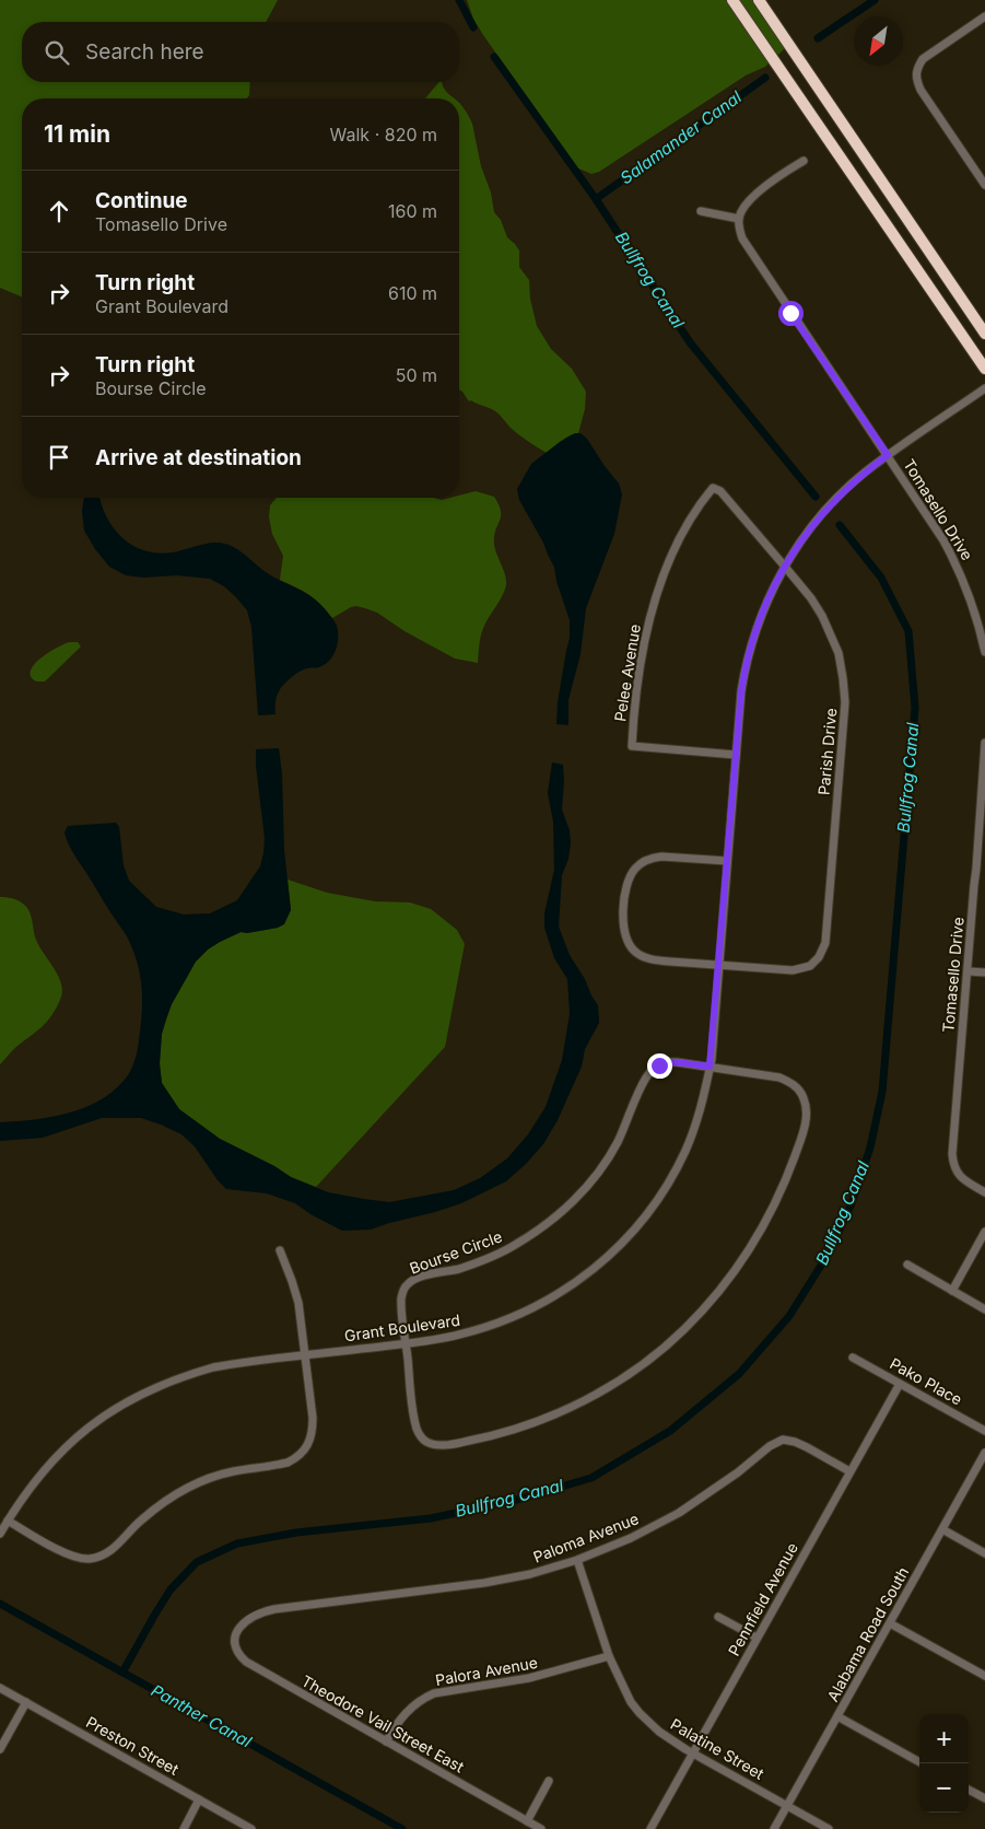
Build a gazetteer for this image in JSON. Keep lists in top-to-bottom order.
{
  "streets": {
    "street": [
      "Tomasello Drive",
      "Pelee Avenue",
      "Parish Drive",
      "Bourse Circle",
      "Grant Boulevard",
      "Pako Place",
      "Paloma Avenue",
      "Pennfield Avenue",
      "Alabama Road South",
      "Palora Avenue",
      "Theodore Vail Street East",
      "Preston Street",
      "Palatine Street"
    ]
  },
  "crossings": [
    ["Tomasello Drive", "Grant Boulevard"],
    ["Pelee Avenue", "Parish Drive"],
    ["Pelee Avenue", "Grant Boulevard"],
    ["Parish Drive", "Grant Boulevard"],
    ["Bourse Circle", "Grant Boulevard"],
    ["Pako Place", "Pennfield Avenue"],
    ["Paloma Avenue", "Pennfield Avenue"],
    ["Paloma Avenue", "Theodore Vail Street East"],
    ["Paloma Avenue", "Palatine Street"],
    ["Pennfield Avenue", "Palatine Street"],
    ["Alabama Road South", "Palatine Street"],
    ["Palora Avenue", "Theodore Vail Street East"],
    ["Palora Avenue", "Palatine Street"]
  ],
  "water": ["Salamander Canal", "Bullfrog Canal", "Panther Canal"],
  "north": "bottom left",
  "page": {
    "search": "Search here",
    "heading": ["11 min", "Walk · 820 m"],
    "list": [
      ["Continue", "Tomasello Drive", "160 m"],
      ["Turn right", "Grant Boulevard", "610 m"],
      ["Turn right", "Bourse Circle", "50 m"],
      "Arrive at destination"
    ],
    "map_buttons": ["+", "−"]
  }
}
